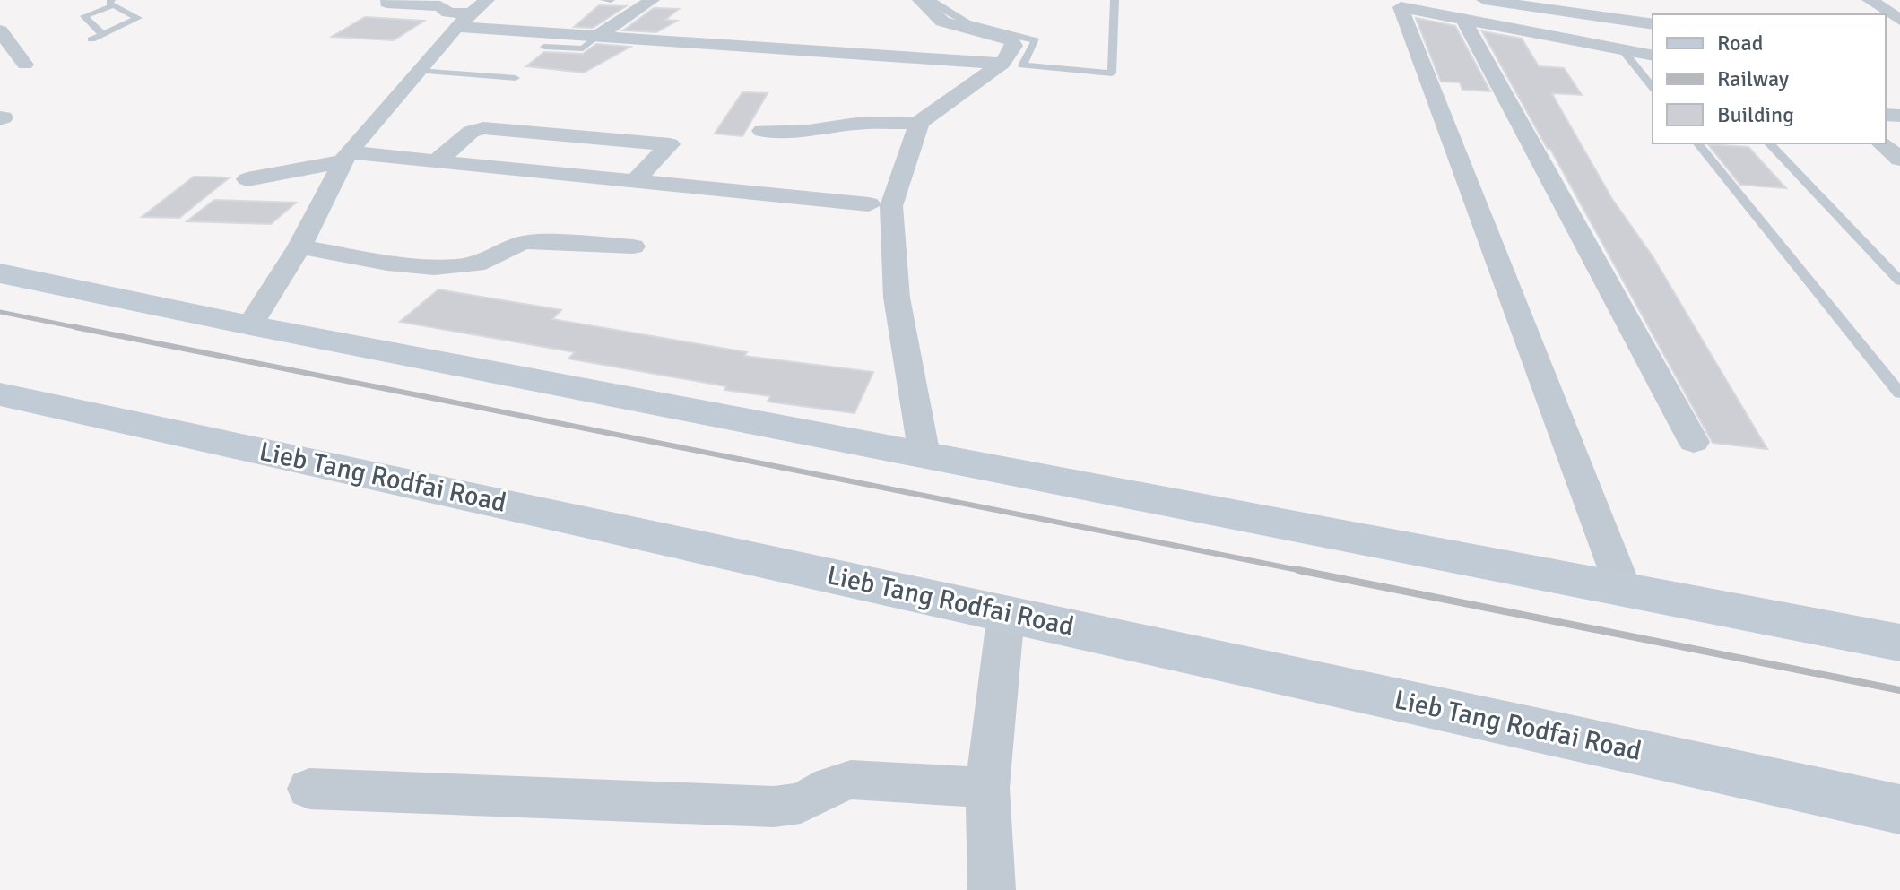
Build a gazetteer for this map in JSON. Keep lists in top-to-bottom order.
{
  "streets": {
    "street": ["Lieb Tang Rodfai Road"]
  },
  "legend": ["Road", "Railway", "Building"]
}
